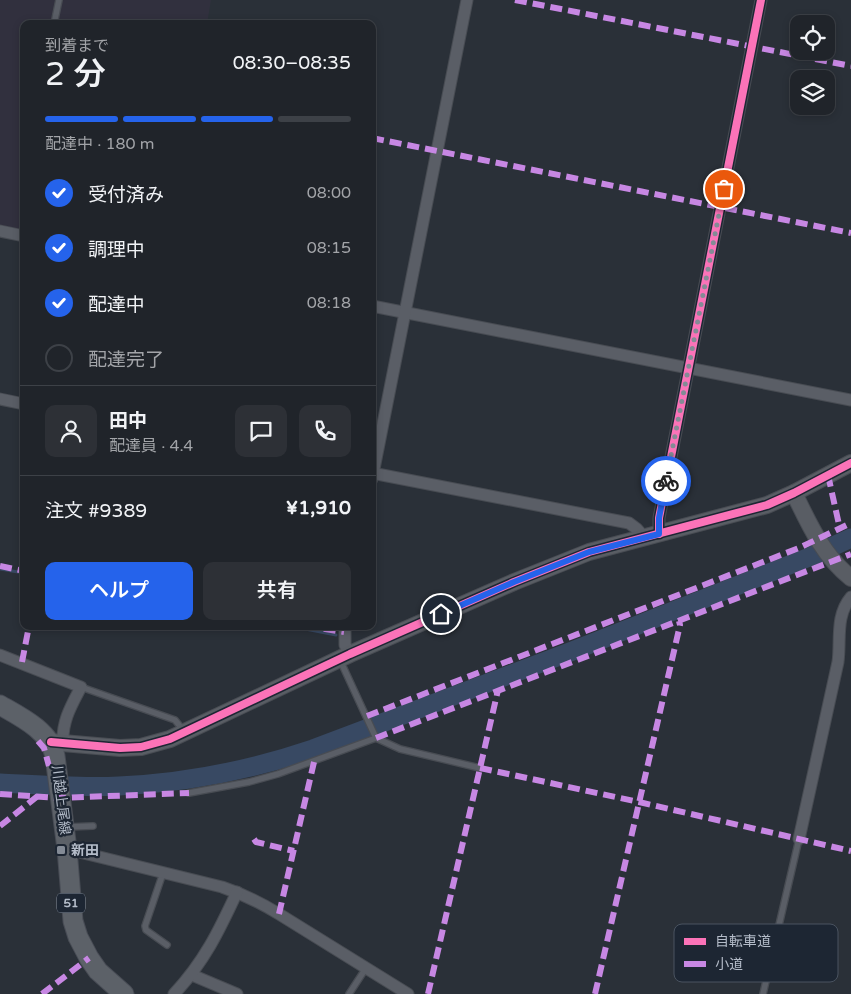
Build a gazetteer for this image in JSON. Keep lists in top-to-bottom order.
{
  "streets": {
    "main road": ["川越上尾線", "51"]
  },
  "places": {
    "transit": ["新田"]
  },
  "legend": ["自転車道", "小道"],
  "page": {
    "heading": ["2 分", "到着まで", "08:30–08:35"],
    "panel": [
      "田中",
      "配達員 · 4.4",
      "注文 #9389",
      "¥1,910"
    ],
    "bar": "配達中 · 180 m",
    "list": [
      ["受付済み", "08:00"],
      ["調理中", "08:15"],
      ["配達中", "08:18"],
      "配達完了"
    ],
    "buttons": ["ヘルプ", "共有"]
  }
}
